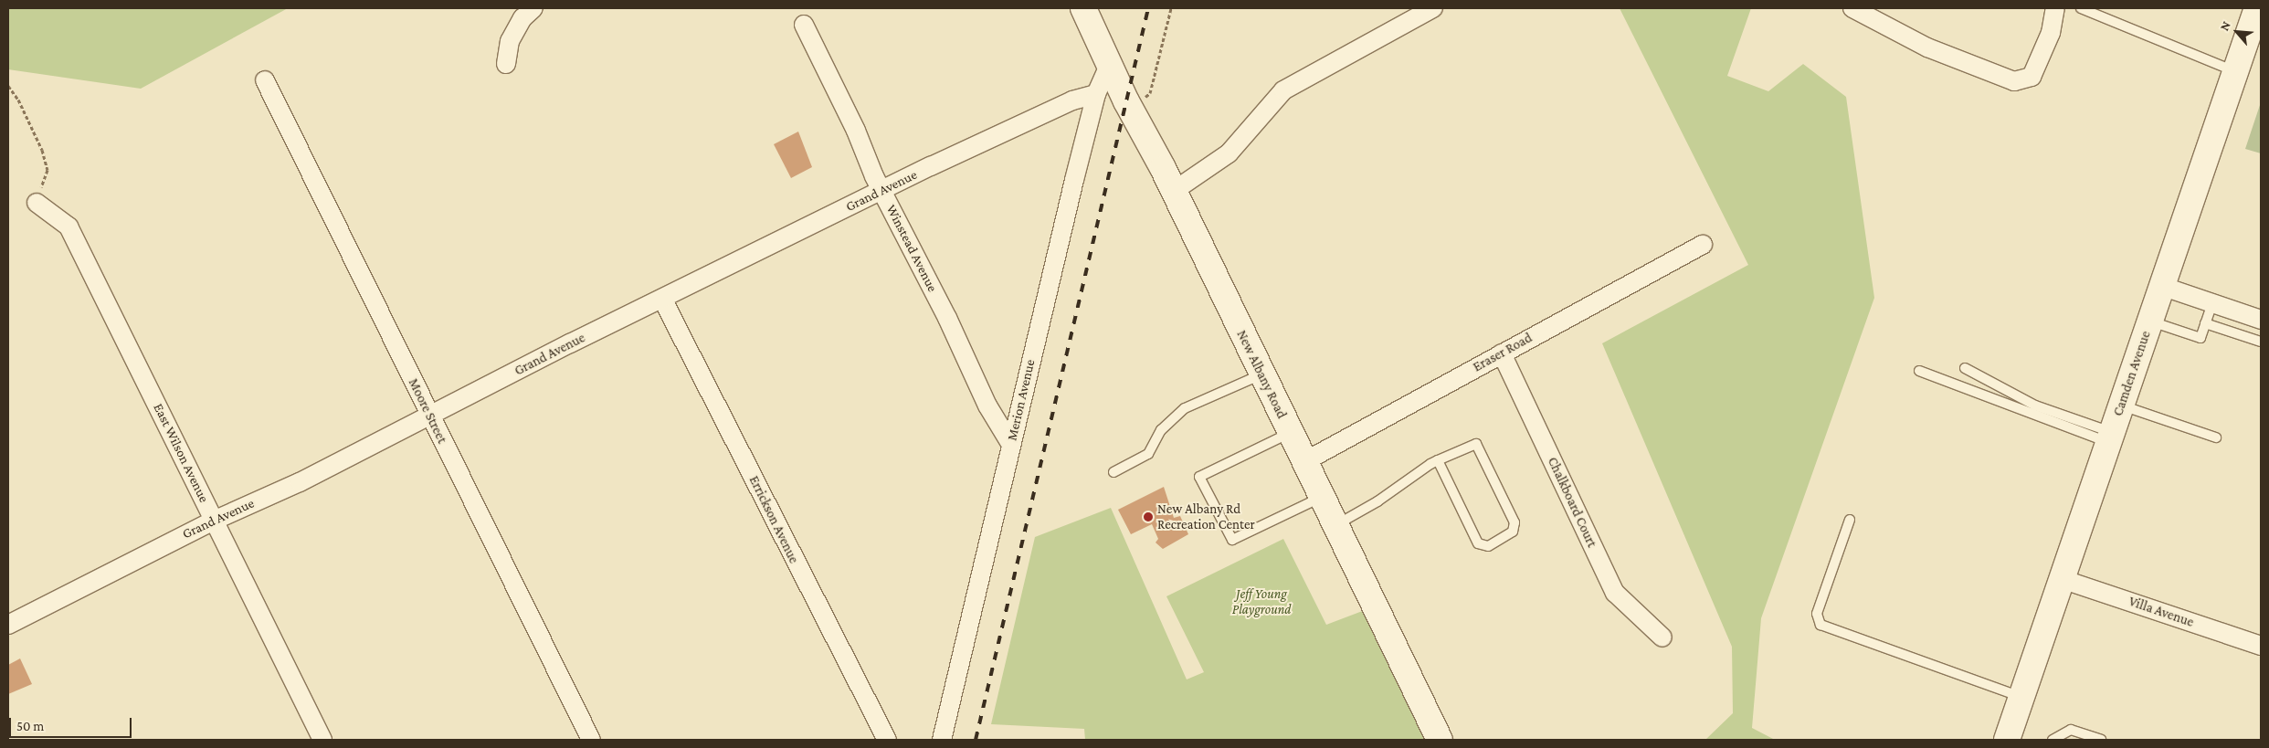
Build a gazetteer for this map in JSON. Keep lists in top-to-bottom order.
{
  "streets": {
    "main road": ["Camden Avenue", "New Albany Road"],
    "street": [
      "Grand Avenue",
      "Winstead Avenue",
      "Eraser Road",
      "Merion Avenue",
      "Moore Street",
      "East Wilson Avenue",
      "Chalkboard Court",
      "Errickson Avenue",
      "Villa Avenue"
    ]
  },
  "crossings": [
    ["Grand Avenue", "Winstead Avenue"],
    ["Grand Avenue", "Merion Avenue"],
    ["Grand Avenue", "Moore Street"],
    ["Grand Avenue", "East Wilson Avenue"],
    ["Grand Avenue", "Errickson Avenue"],
    ["Winstead Avenue", "Merion Avenue"],
    ["Eraser Road", "New Albany Road"],
    ["Eraser Road", "Chalkboard Court"],
    ["Camden Avenue", "Villa Avenue"],
    ["New Albany Road", "Merion Avenue"]
  ],
  "parks": ["Jeff Young Playground"],
  "places": ["New Albany Rd Recreation Center"],
  "scale_bar": "50 m",
  "north": "top left"
}
